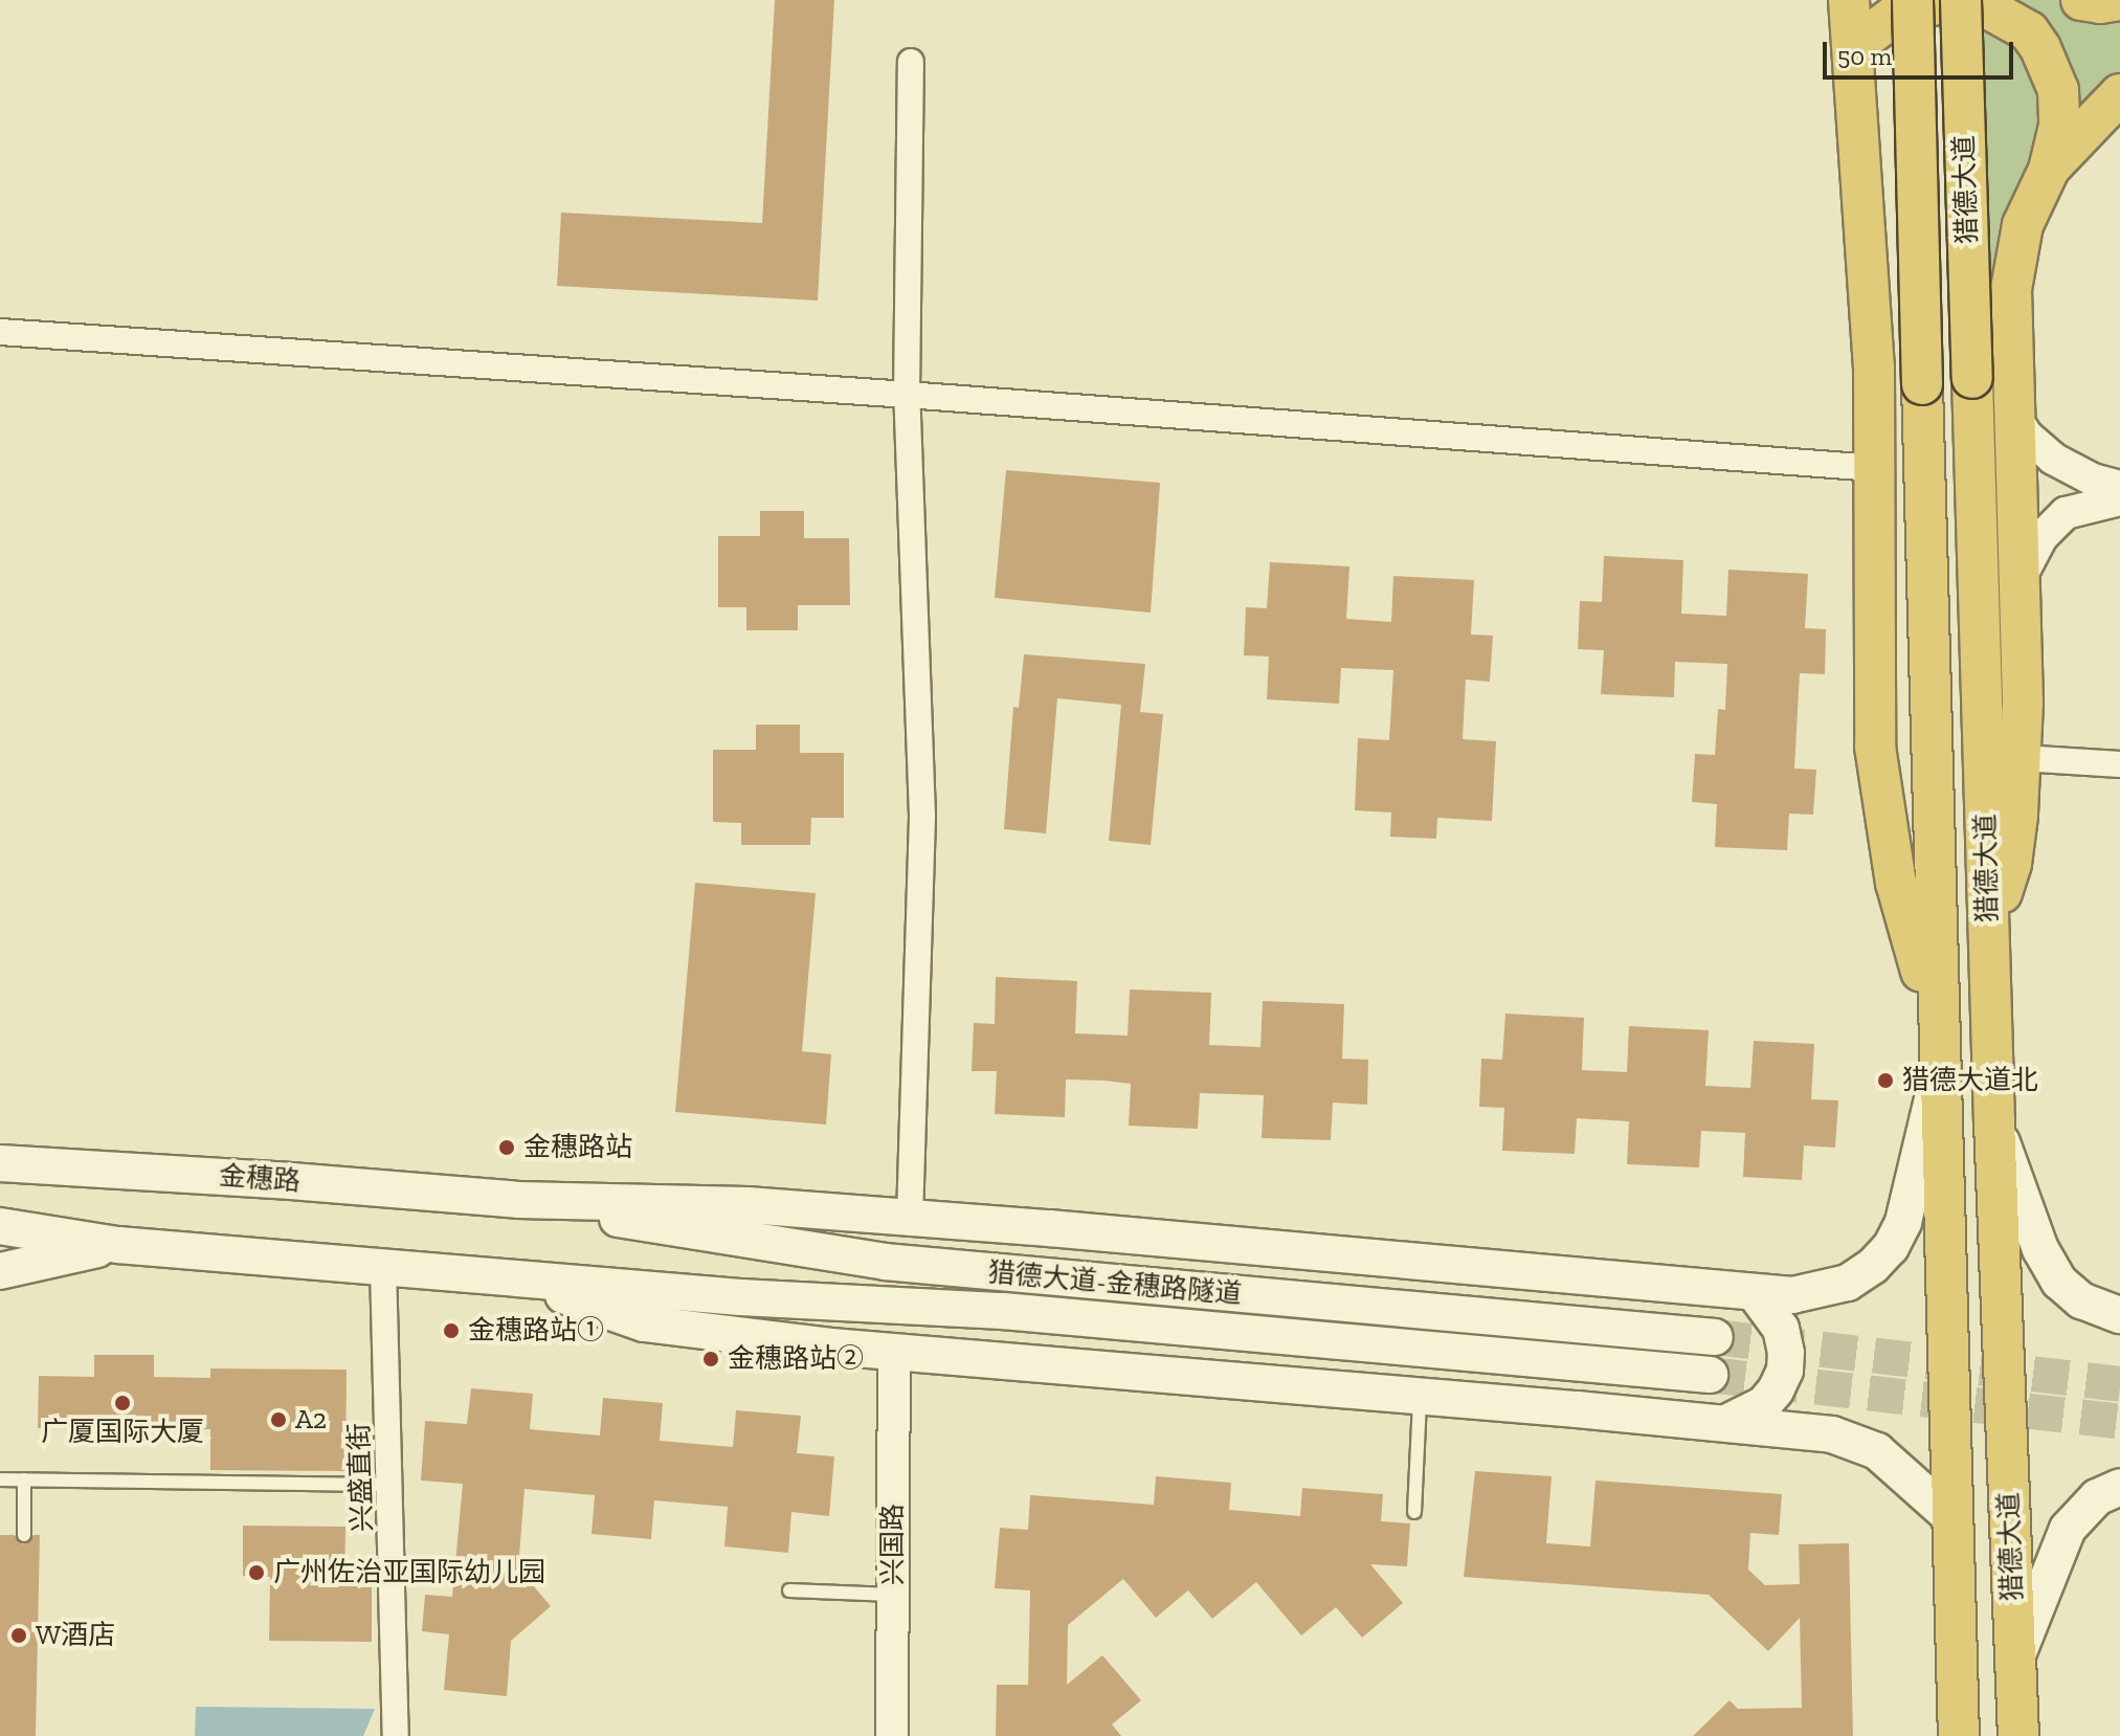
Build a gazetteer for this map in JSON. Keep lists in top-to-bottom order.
{
  "streets": {
    "highway": ["猎德大道"],
    "main road": ["金穗路", "猎德大道-金穗路隧道"],
    "street": ["兴盛直街", "兴国路"]
  },
  "crossings": [
    ["金穗路", "猎德大道-金穗路隧道"]
  ],
  "places": [
    "猎德大道北",
    "金穗路站",
    "金穗路站①",
    "金穗路站②",
    "广厦国际大厦",
    "A2",
    "广州佐治亚国际幼儿园",
    "W酒店"
  ],
  "scale_bar": "50 m"
}
